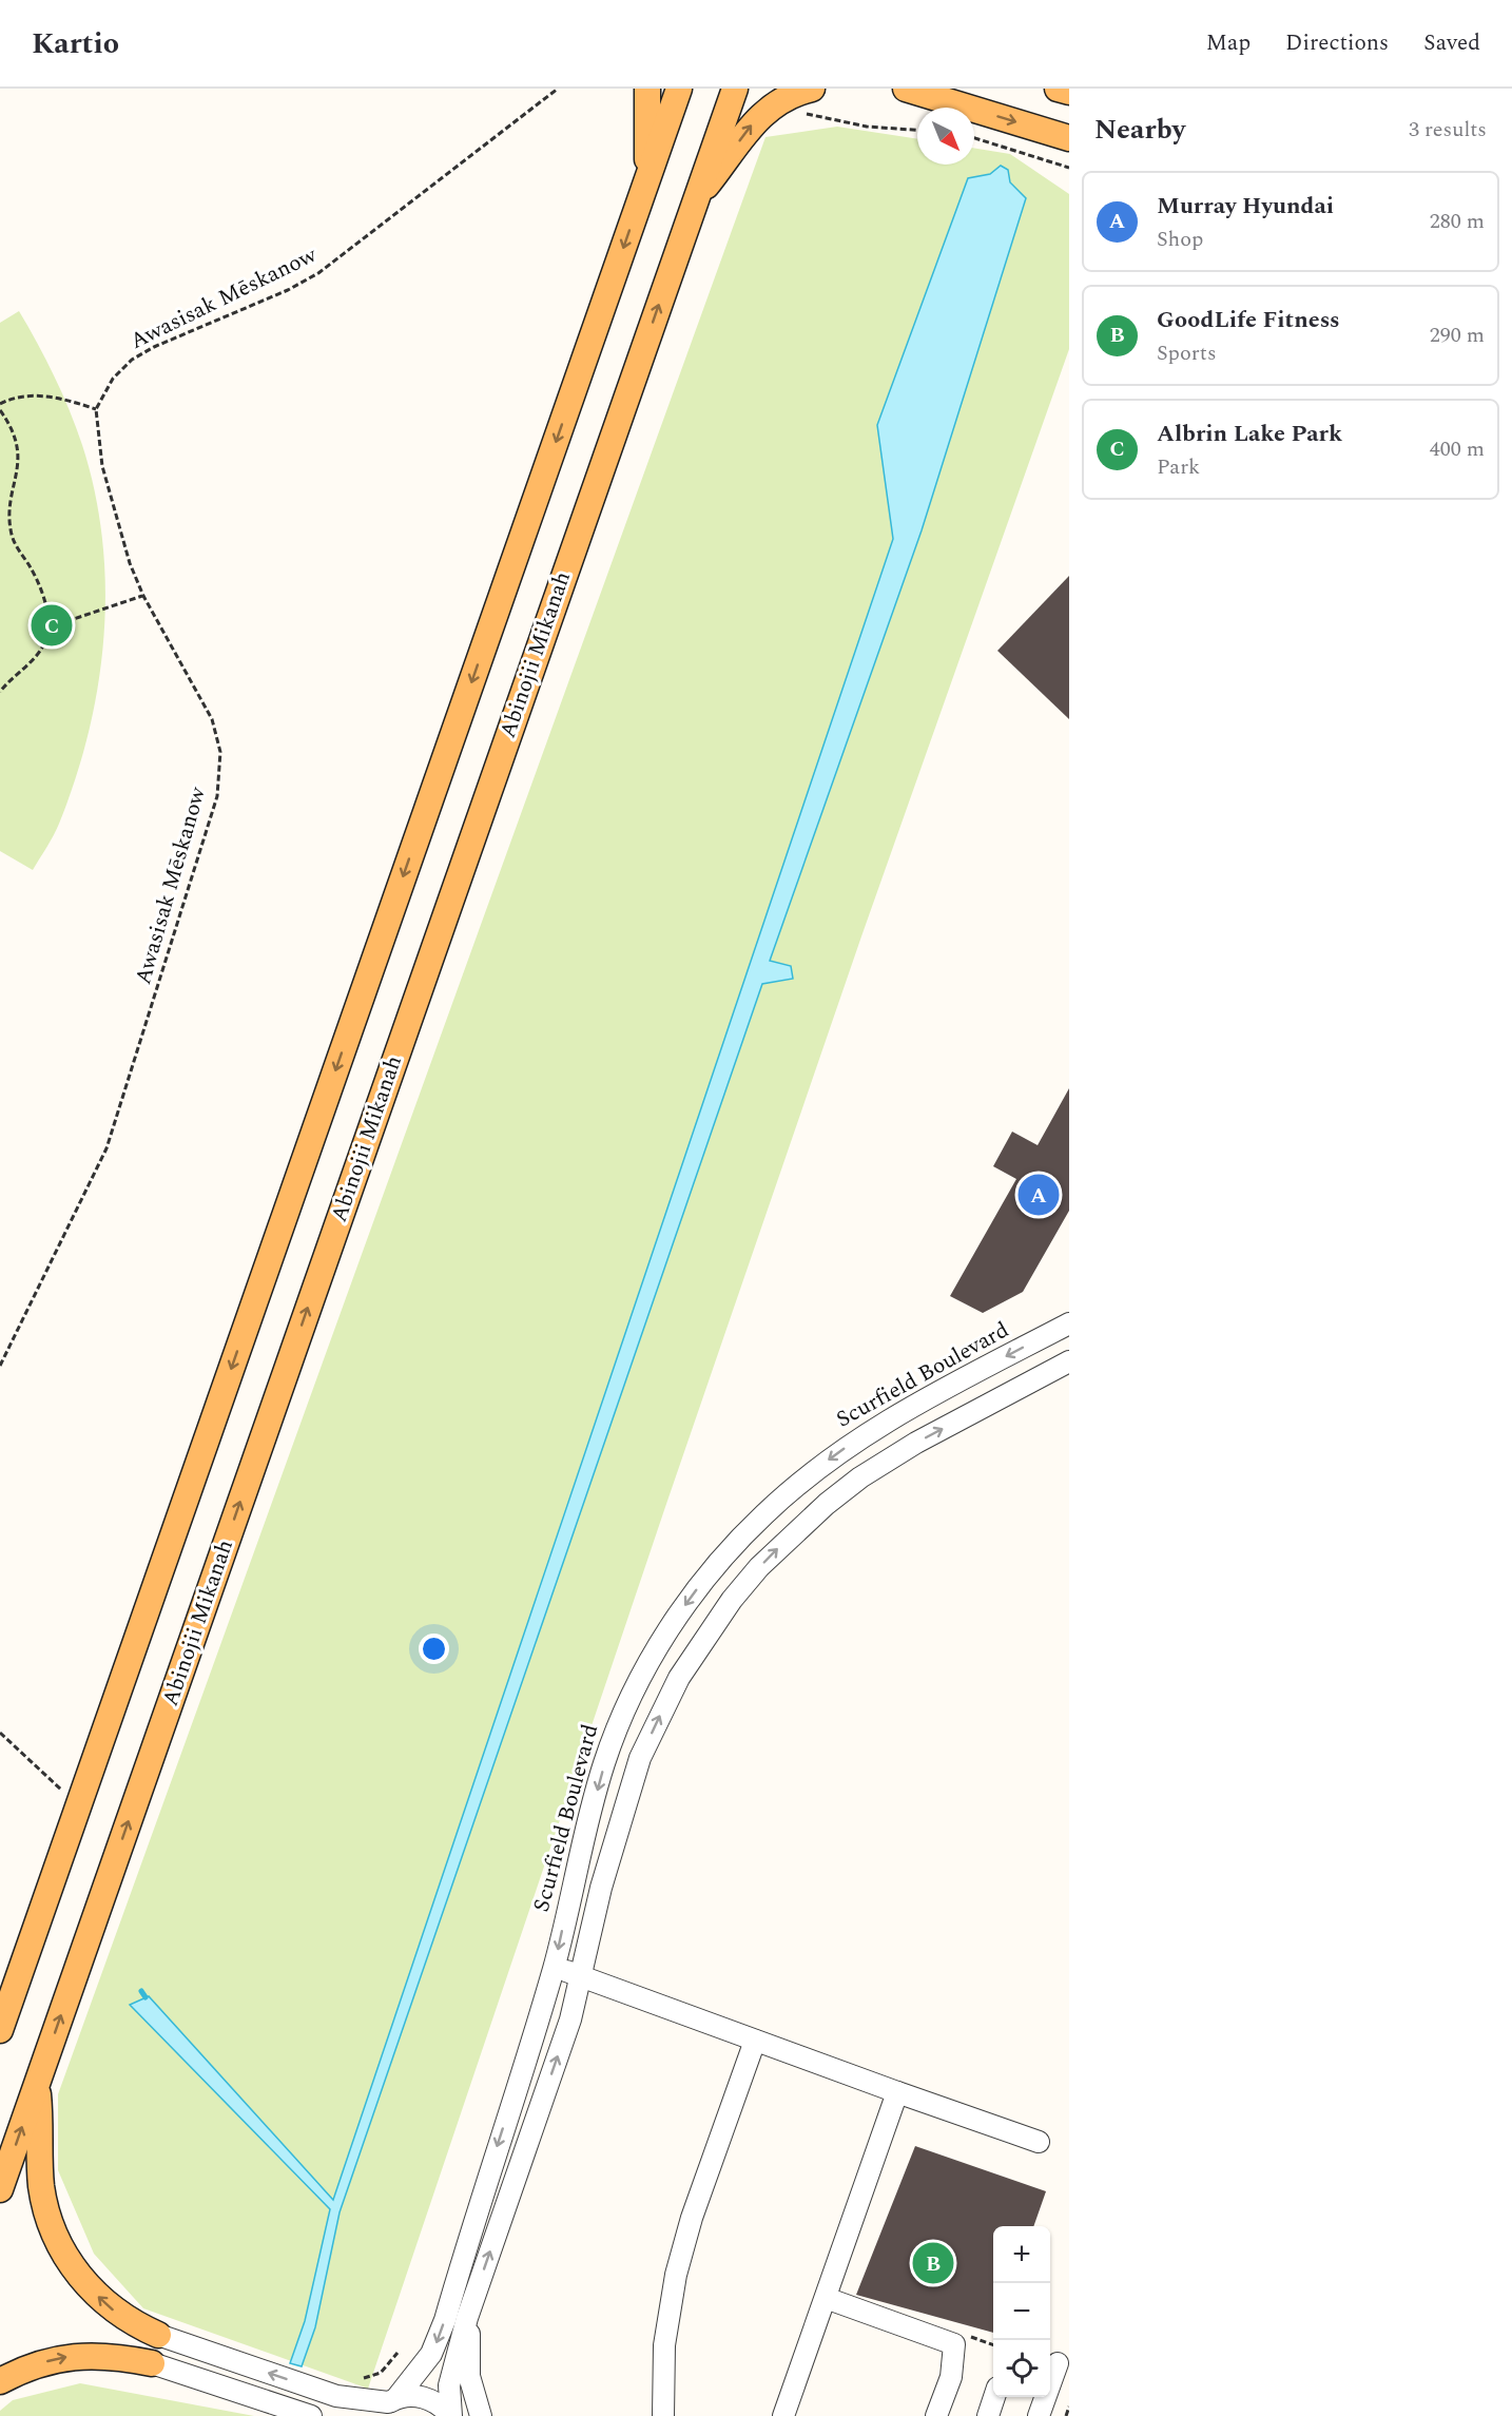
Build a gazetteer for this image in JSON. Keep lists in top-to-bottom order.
{
  "streets": {
    "main road": ["Abinojii Mikanah"],
    "street": ["Scurfield Boulevard"],
    "path": ["Awasisak Mēskanow"]
  },
  "north": "bottom right",
  "page": {
    "header": "Kartio",
    "nav": ["Map", "Directions", "Saved"],
    "heading": ["Nearby", "3 results"],
    "list": [
      {
        "mark": "A",
        "name": "Murray Hyundai",
        "note": "Shop",
        "value": "280 m"
      },
      {
        "mark": "B",
        "name": "GoodLife Fitness",
        "note": "Sports",
        "value": "290 m"
      },
      {
        "mark": "C",
        "name": "Albrin Lake Park",
        "note": "Park",
        "value": "400 m"
      }
    ],
    "pins": ["C", "A", "B"],
    "map_buttons": ["+", "−"]
  }
}
